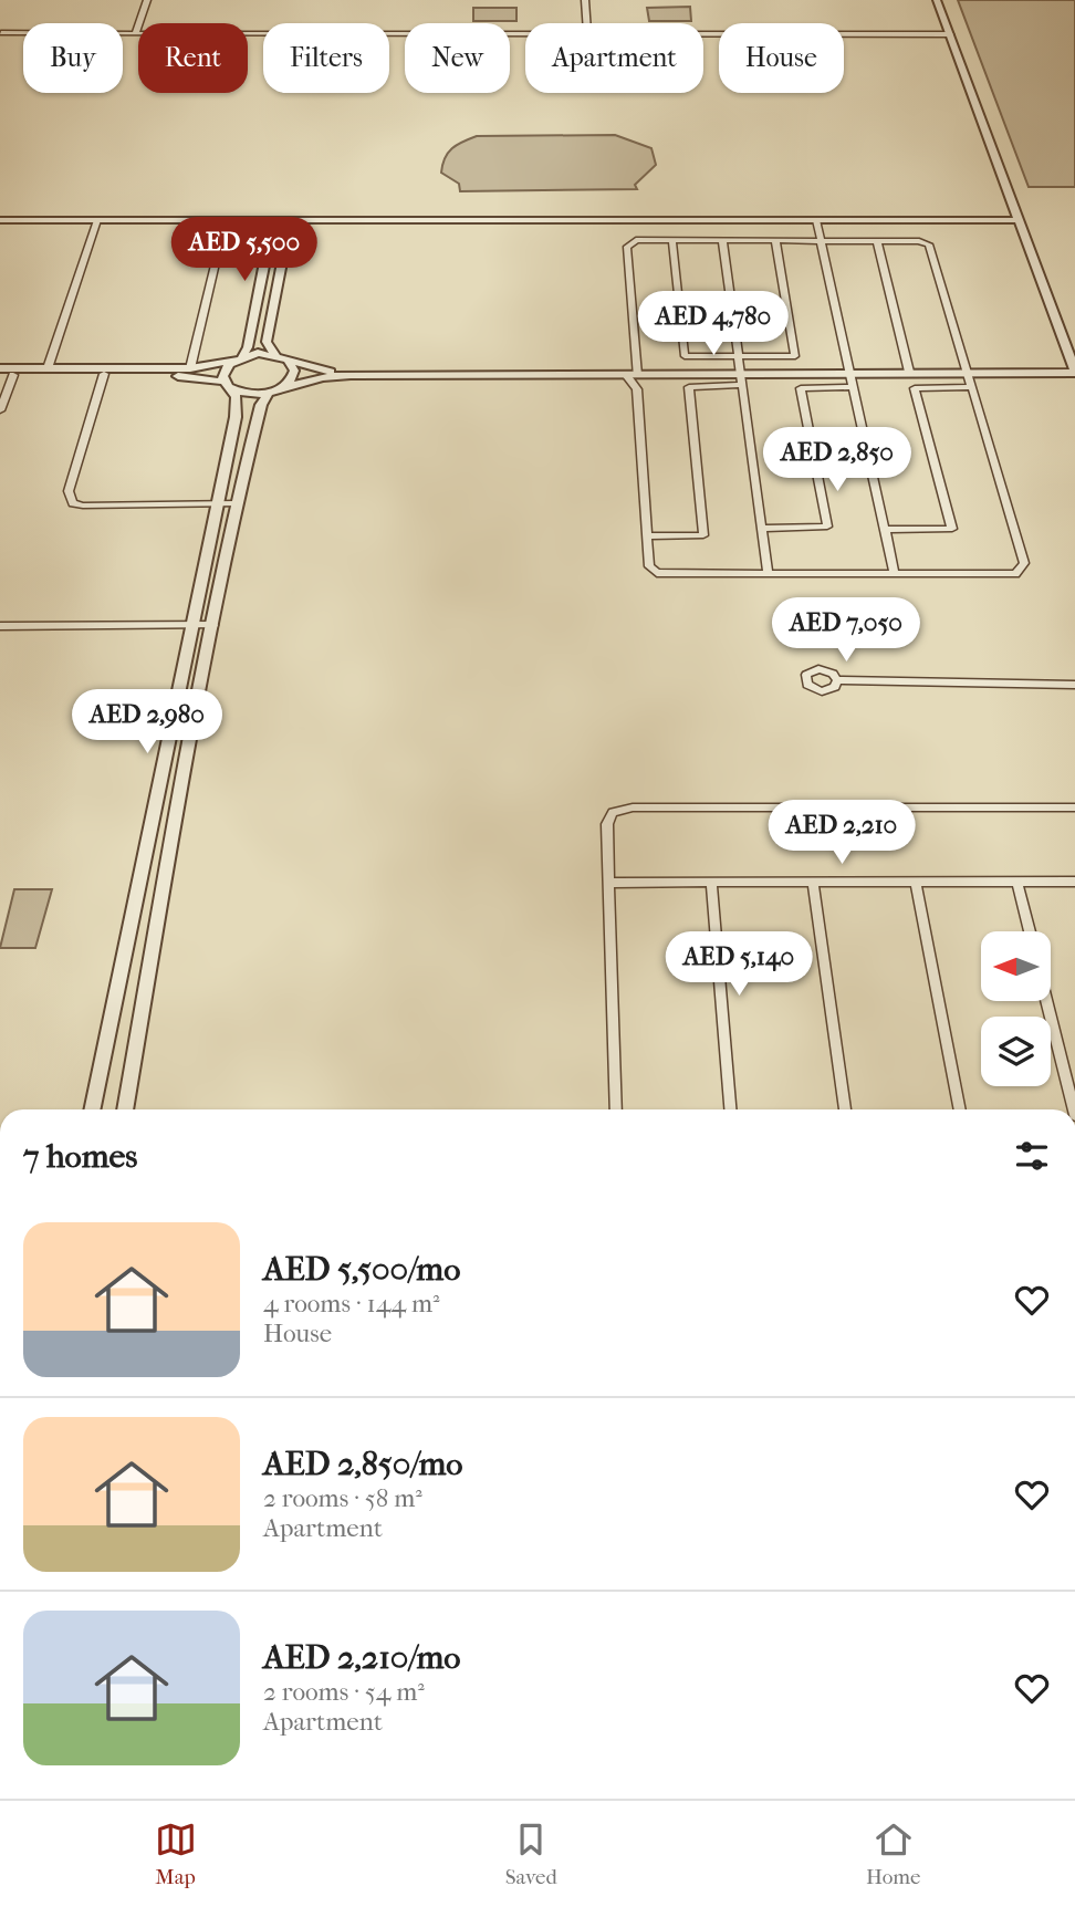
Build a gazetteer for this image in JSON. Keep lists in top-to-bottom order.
{
  "north": "left",
  "page": {
    "chip": [
      "Buy",
      "Rent",
      "Filters",
      "New",
      "Apartment",
      "House"
    ],
    "price": [
      "AED 5,500",
      "AED 4,780",
      "AED 2,850",
      "AED 7,050",
      "AED 2,980",
      "AED 2,210",
      "AED 5,140"
    ],
    "heading": "7 homes",
    "list": [
      {
        "name": "AED 5,500/mo",
        "note": "4 rooms · 144 m² · House"
      },
      {
        "name": "AED 2,850/mo",
        "note": "2 rooms · 58 m² · Apartment"
      },
      {
        "name": "AED 2,210/mo",
        "note": "2 rooms · 54 m² · Apartment"
      }
    ],
    "tabs": ["Map", "Saved", "Home"]
  }
}
